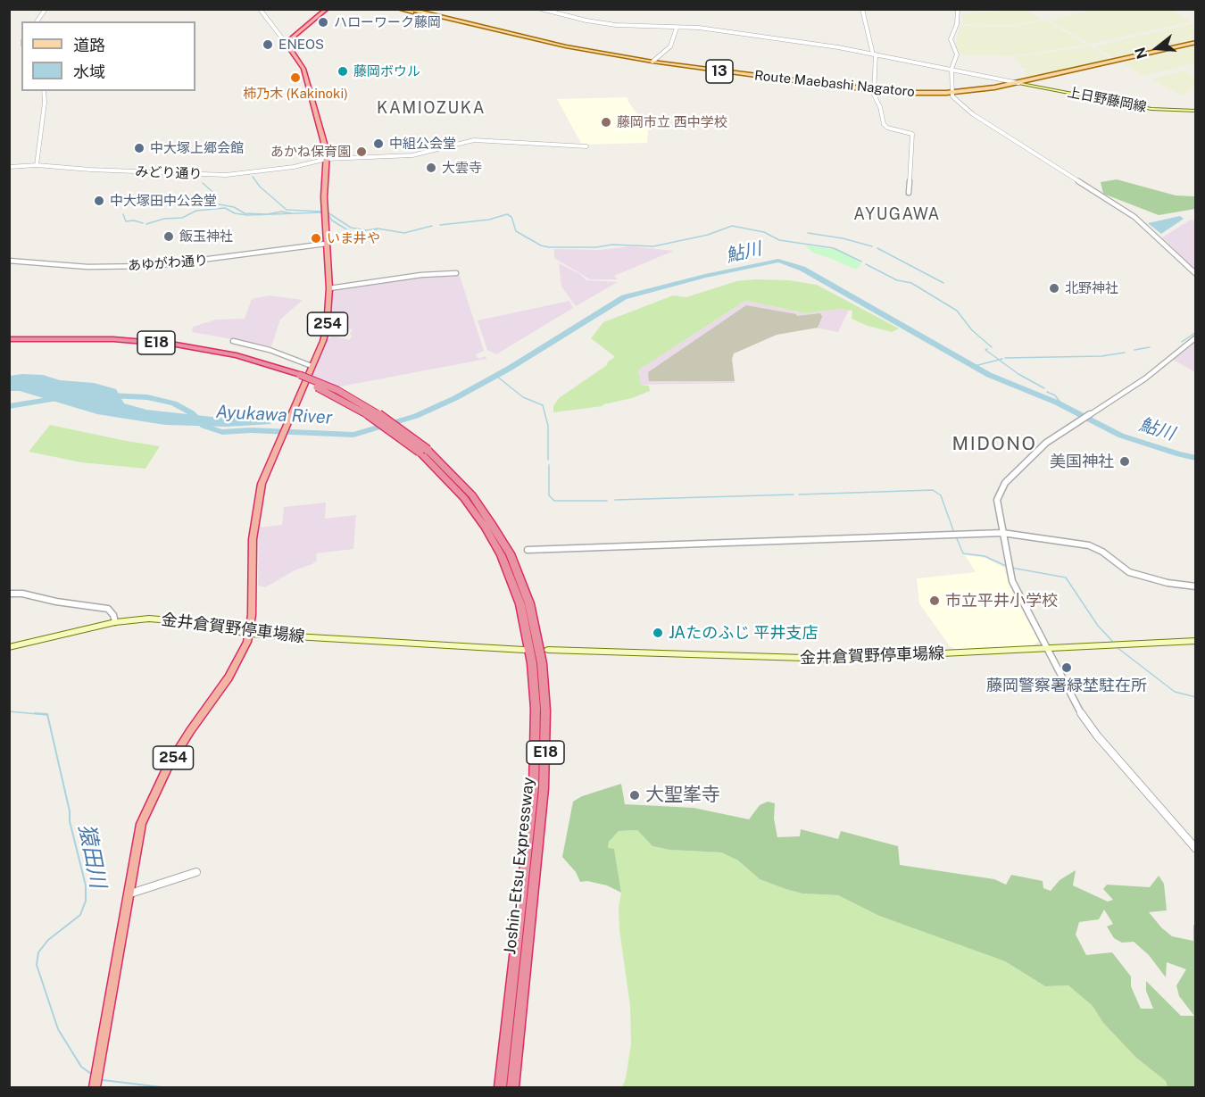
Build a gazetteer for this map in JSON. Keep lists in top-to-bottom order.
{
  "streets": {
    "highway": ["254", "E18", "Joshin-Etsu Expressway"],
    "main road": [
      "13",
      "Route Maebashi Nagatoro",
      "上日野藤岡線",
      "金井倉賀野停車場線"
    ],
    "street": ["みどり通り", "あゆがわ通り"]
  },
  "crossings": [
    ["Route Maebashi Nagatoro", "上日野藤岡線"],
    ["みどり通り", "254"],
    ["あゆがわ通り", "254"],
    ["254", "金井倉賀野停車場線"]
  ],
  "districts": ["KAMIOZUKA", "AYUGAWA", "MIDONO"],
  "water": ["鮎川", "Ayukawa River", "猿田川"],
  "places": [
    "ハローワーク藤岡",
    "ENEOS",
    "藤岡ボウル",
    "柿乃木 (Kakinoki)",
    "藤岡市立 西中学校",
    "中組公会堂",
    "中大塚上郷会館",
    "あかね保育園",
    "大雲寺",
    "中大塚田中公会堂",
    "飯玉神社",
    "いま井や",
    "北野神社",
    "美国神社",
    "市立平井小学校",
    "JAたのふじ 平井支店",
    "藤岡警察署緑埜駐在所",
    "大聖峯寺"
  ],
  "legend": ["道路", "水域"],
  "north": "left"
}
